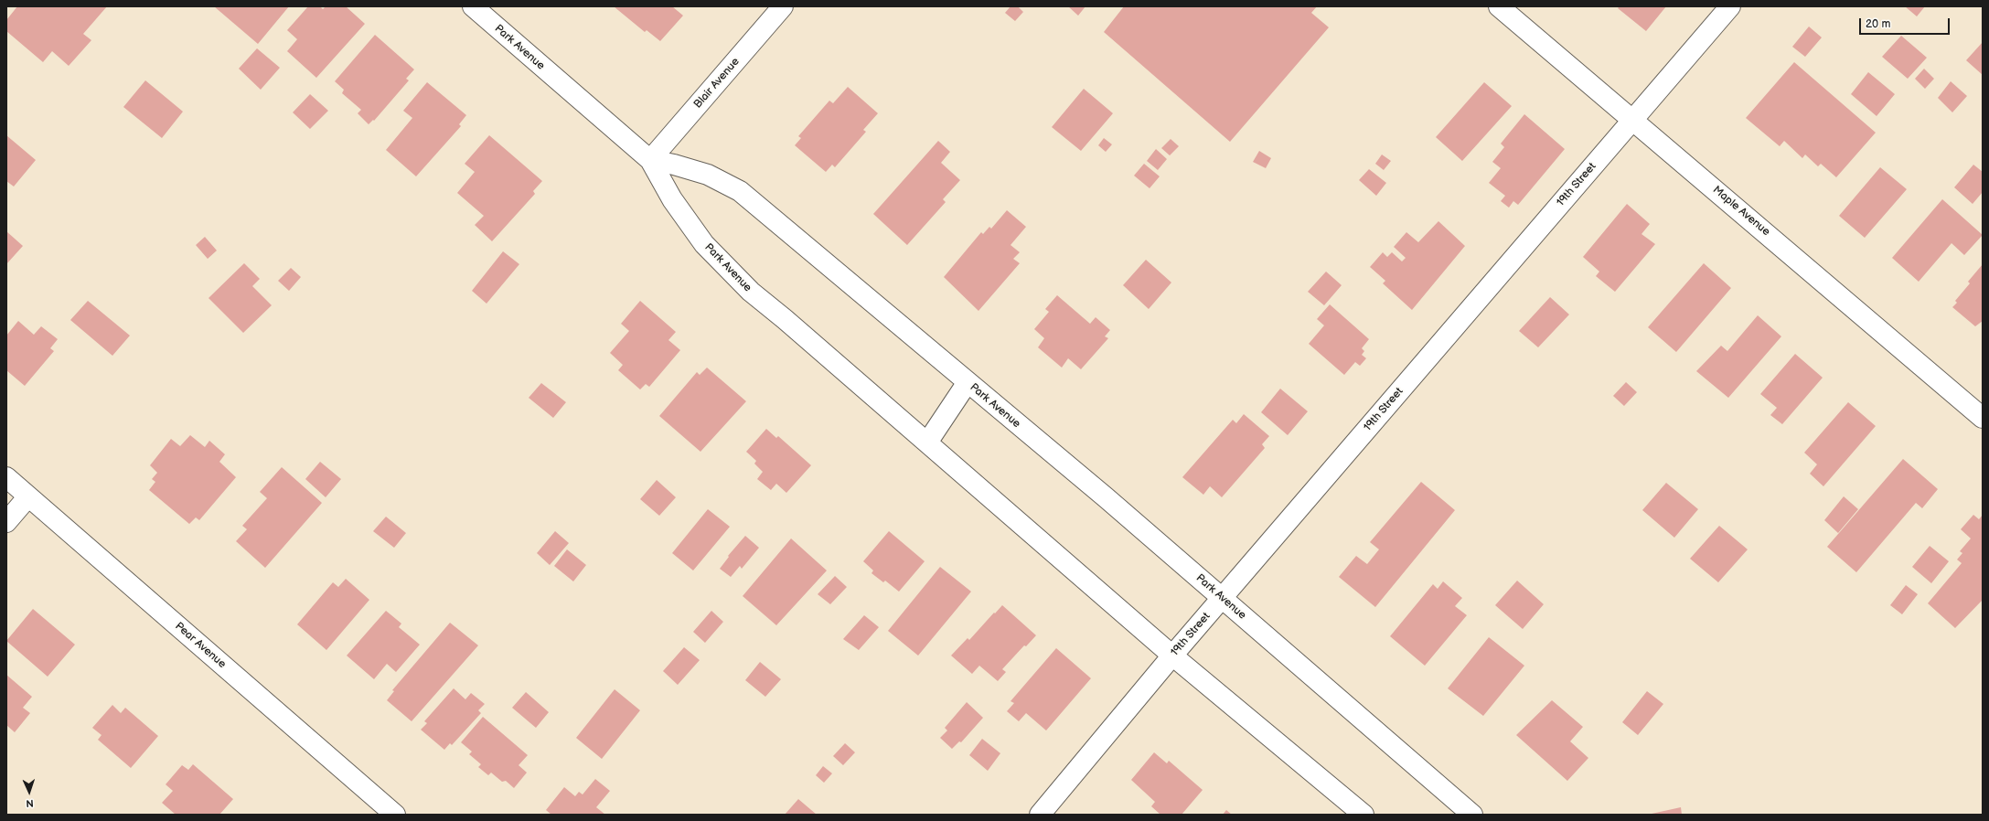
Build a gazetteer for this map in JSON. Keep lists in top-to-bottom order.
{
  "streets": {
    "street": [
      "Park Avenue",
      "Blair Avenue",
      "19th Street",
      "Maple Avenue",
      "Pear Avenue"
    ]
  },
  "crossings": [
    ["Park Avenue", "Blair Avenue"],
    ["Park Avenue", "19th Street"],
    ["19th Street", "Maple Avenue"]
  ],
  "scale_bar": "20 m",
  "north": "bottom"
}
